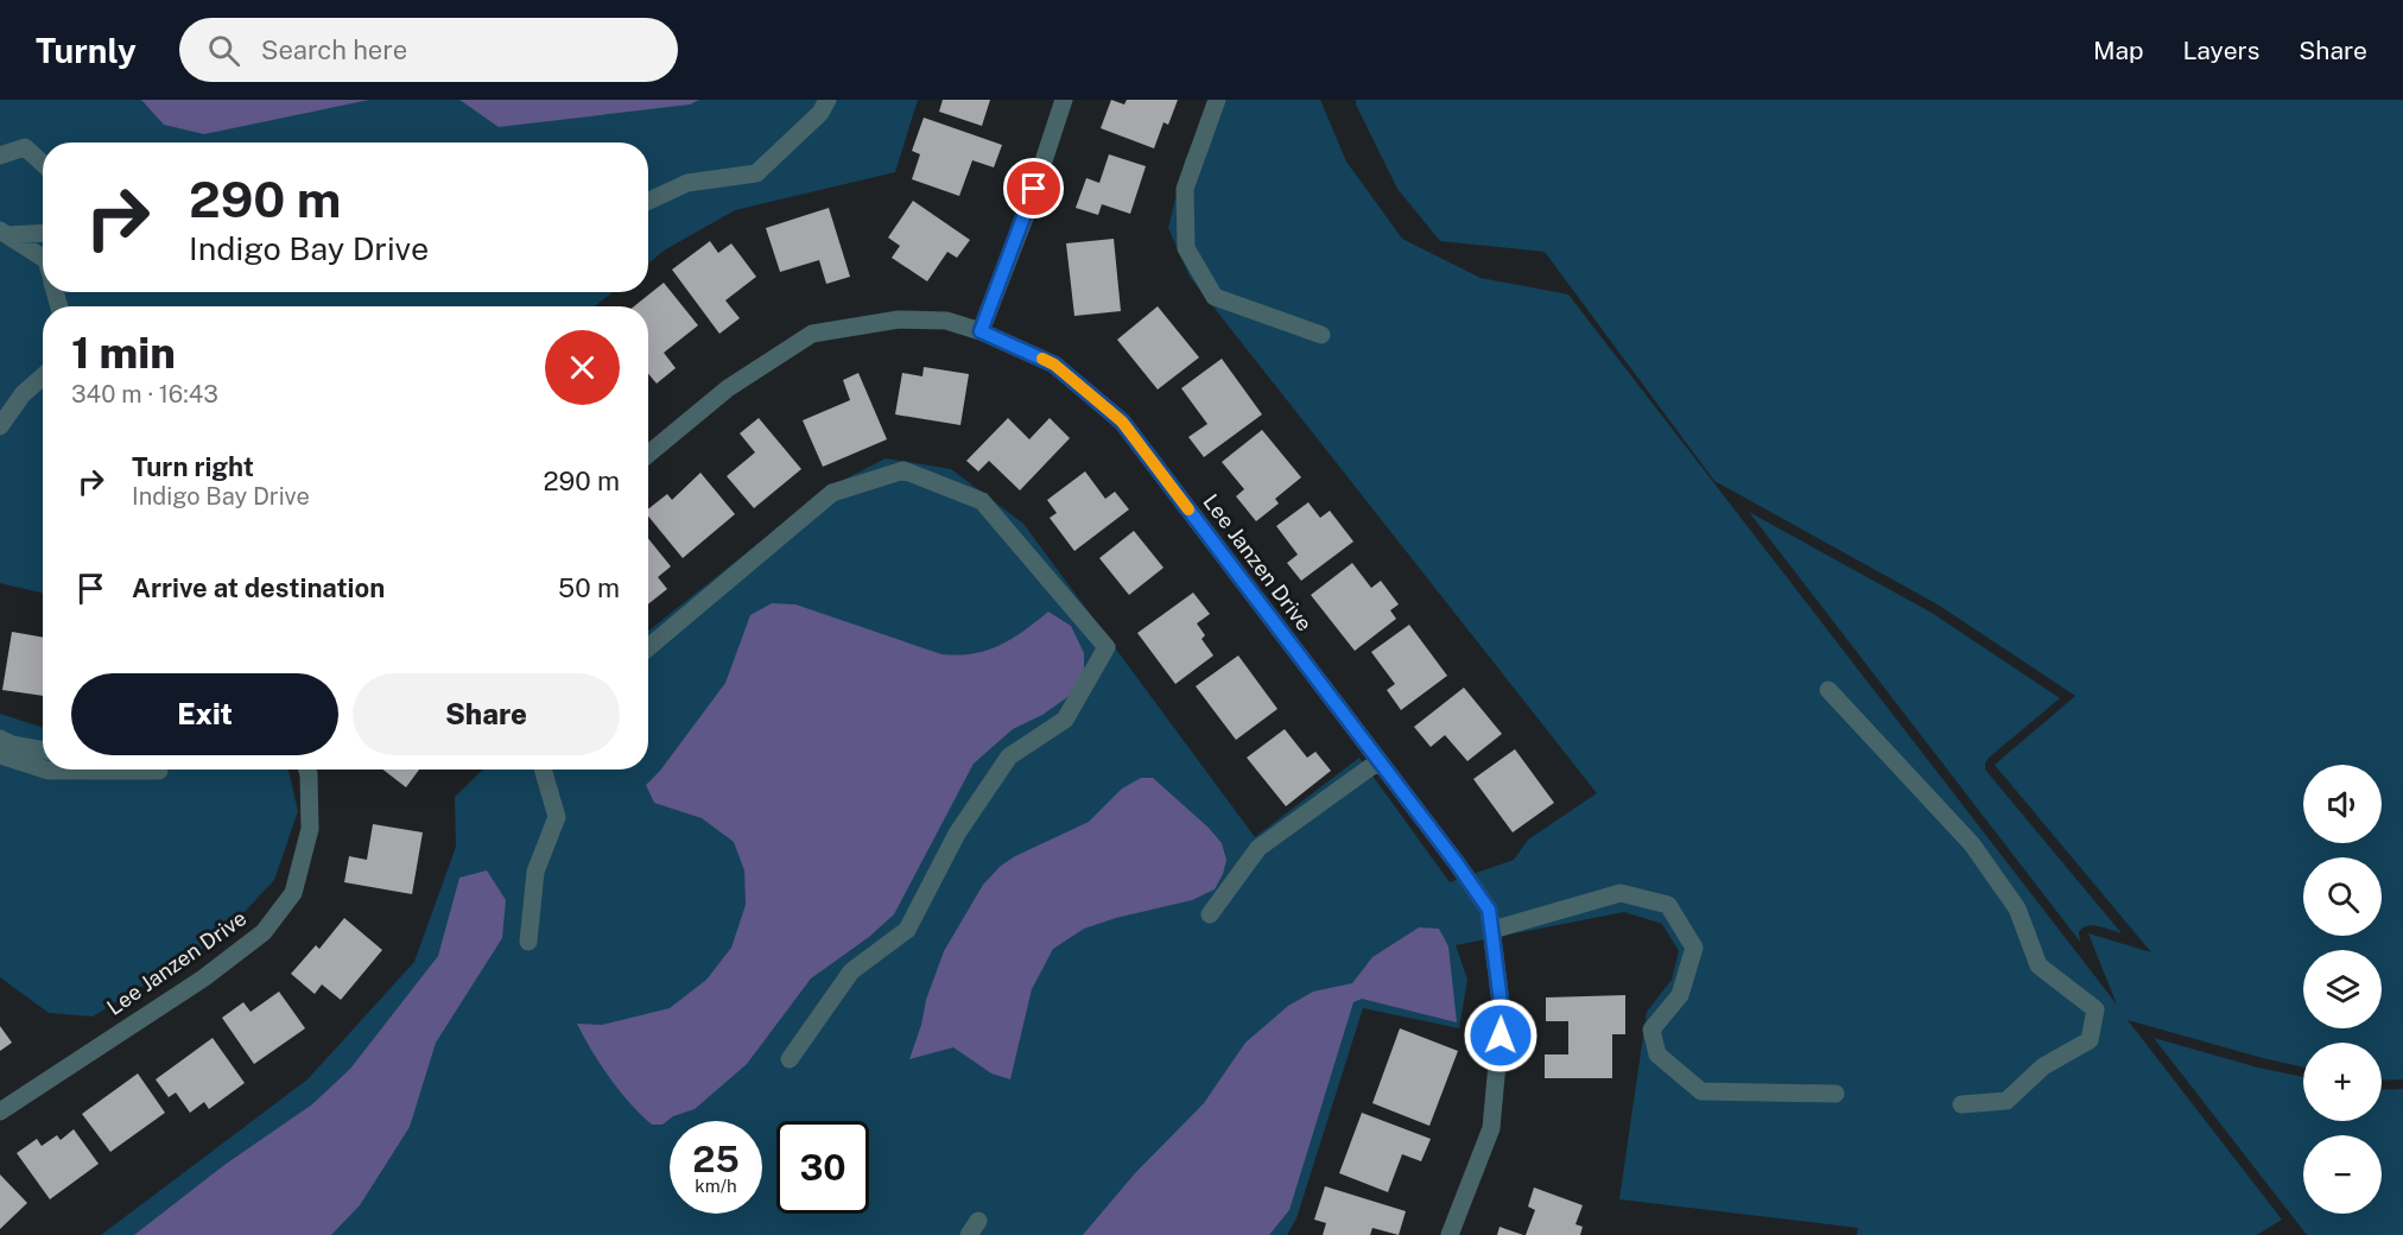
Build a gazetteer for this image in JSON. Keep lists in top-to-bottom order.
{
  "streets": {
    "street": ["Lee Janzen Drive"]
  },
  "page": {
    "header": "Turnly",
    "search": "Search here",
    "nav": ["Map", "Layers", "Share"],
    "turn": ["290 m", "Indigo Bay Drive"],
    "heading": ["1 min", "340 m · 16:43"],
    "list": [
      {
        "name": "Turn right",
        "note": "Indigo Bay Drive",
        "value": "290 m"
      },
      {
        "name": "Arrive at destination",
        "value": "50 m"
      }
    ],
    "buttons": ["Exit", "Share"],
    "map_buttons": ["+", "−"],
    "speed": "25 km/h",
    "limit": "30"
  }
}
